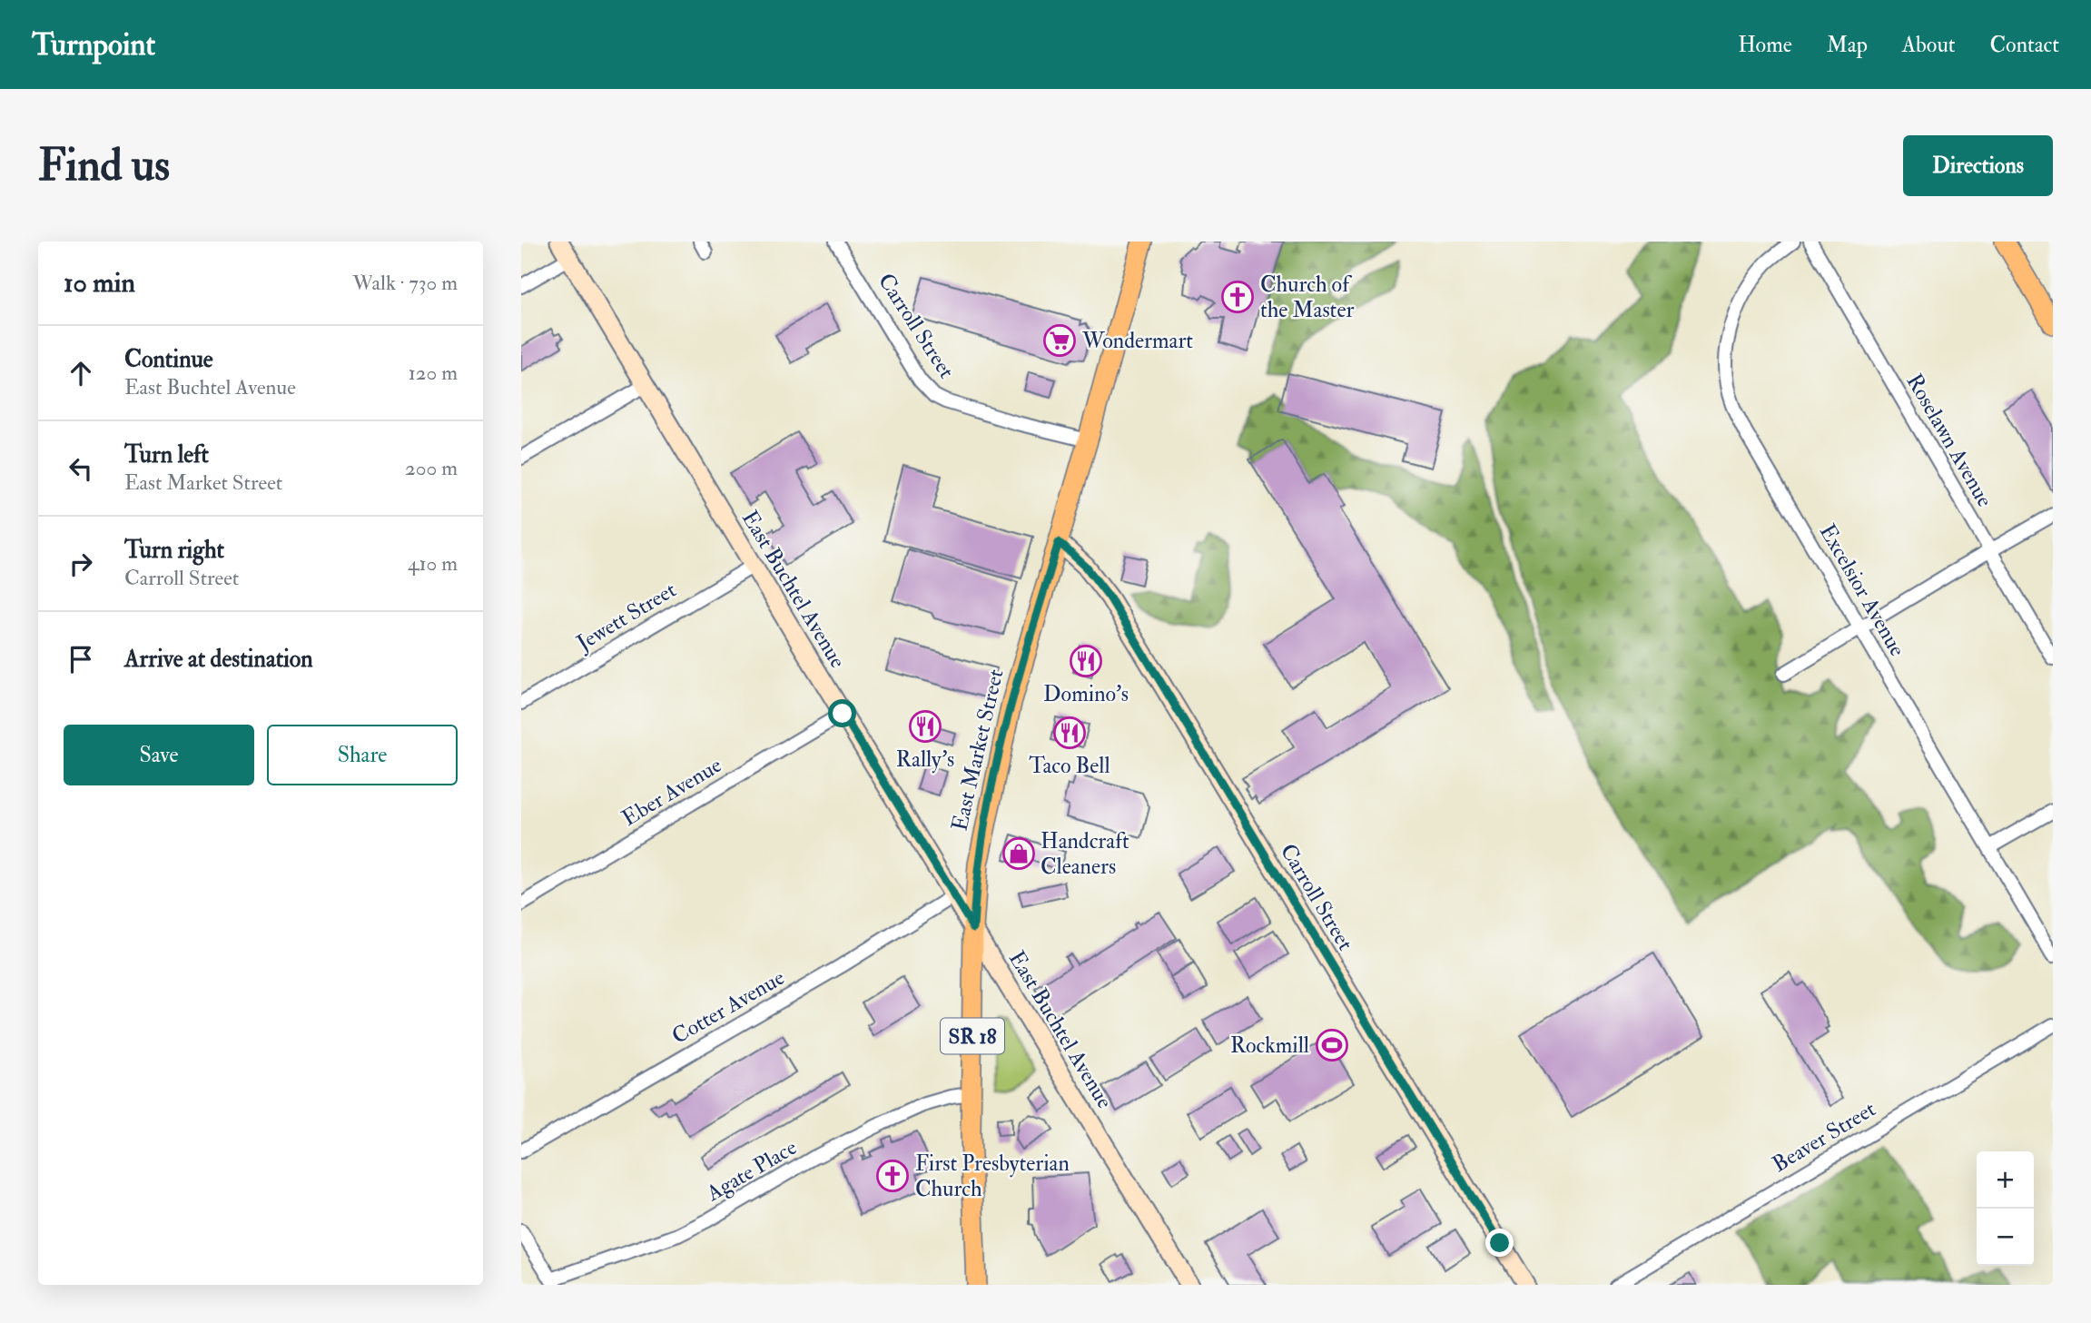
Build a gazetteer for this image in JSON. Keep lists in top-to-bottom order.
{
  "streets": {
    "main road": ["East Market Street", "SR 18"],
    "street": [
      "Carroll Street",
      "Roselawn Avenue",
      "East Buchtel Avenue",
      "Excelsior Avenue",
      "Jewett Street",
      "Eber Avenue",
      "Cotter Avenue",
      "Beaver Street",
      "Agate Place"
    ]
  },
  "crossings": [
    ["Carroll Street", "East Market Street"],
    ["East Buchtel Avenue", "Jewett Street"],
    ["East Buchtel Avenue", "East Market Street"],
    ["East Buchtel Avenue", "Eber Avenue"],
    ["East Buchtel Avenue", "Cotter Avenue"],
    ["East Market Street", "Agate Place"]
  ],
  "places": {
    "church": ["Church of the Master", "First Presbyterian Church"],
    "supermarket": ["Wondermart"],
    "restaurant": ["Domino's", "Rally's", "Taco Bell"],
    "shop": ["Handcraft Cleaners"],
    "sports": ["Rockmill"]
  },
  "page": {
    "header": "Turnpoint",
    "nav": [
      "Home",
      "Map",
      "About",
      "Contact"
    ],
    "buttons": [
      "Directions",
      ["Save", "Share"]
    ],
    "title": "Find us",
    "heading": ["10 min", "Walk · 730 m"],
    "list": [
      ["Continue", "East Buchtel Avenue", "120 m"],
      ["Turn left", "East Market Street", "200 m"],
      ["Turn right", "Carroll Street", "410 m"],
      "Arrive at destination"
    ],
    "map_buttons": ["+", "−"]
  }
}
